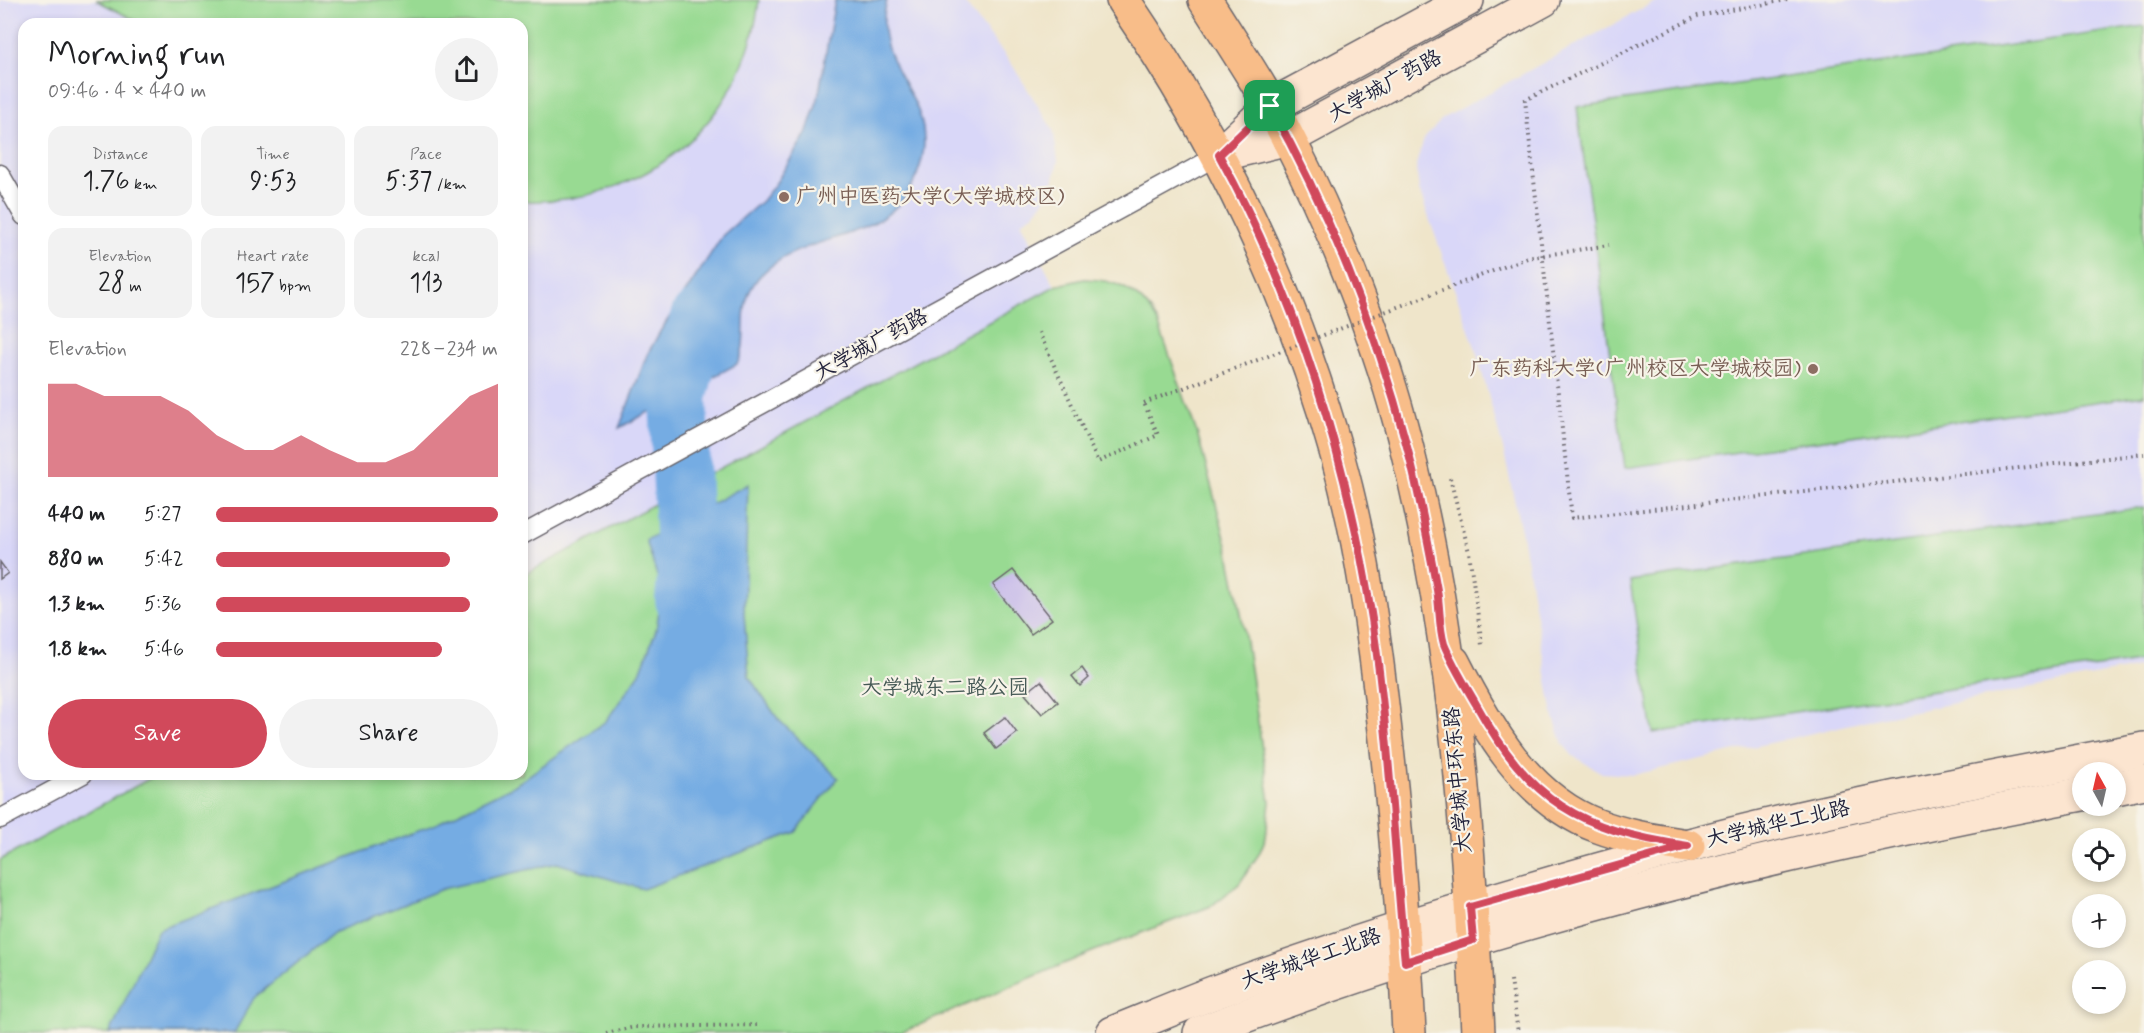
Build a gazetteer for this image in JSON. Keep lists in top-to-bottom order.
{
  "streets": {
    "main road": ["大学城广药路", "大学城中环东路", "大学城华工北路"]
  },
  "crossings": [
    ["大学城广药路", "大学城中环东路"],
    ["大学城中环东路", "大学城华工北路"]
  ],
  "parks": ["大学城东二路公园"],
  "places": ["广州中医药大学(大学城校区)", "广东药科大学(广州校区大学城校园)"],
  "north": "top",
  "page": {
    "heading": ["Morning run", "09:46 · 4 × 440 m"],
    "stats": [
      ["Distance", "1.76 km"],
      ["Time", "9:53"],
      ["Pace", "5:37 /km"],
      ["Elevation", "28 m"],
      ["Heart rate", "157 bpm"],
      ["kcal", "113"]
    ],
    "chart": ["Elevation", "228–234 m"],
    "list": [
      {
        "name": "440 m",
        "note": "5:27"
      },
      {
        "name": "880 m",
        "note": "5:42"
      },
      {
        "name": "1.3 km",
        "note": "5:36"
      },
      {
        "name": "1.8 km",
        "note": "5:46"
      }
    ],
    "buttons": ["Save", "Share"],
    "map_buttons": ["+", "−"]
  }
}
